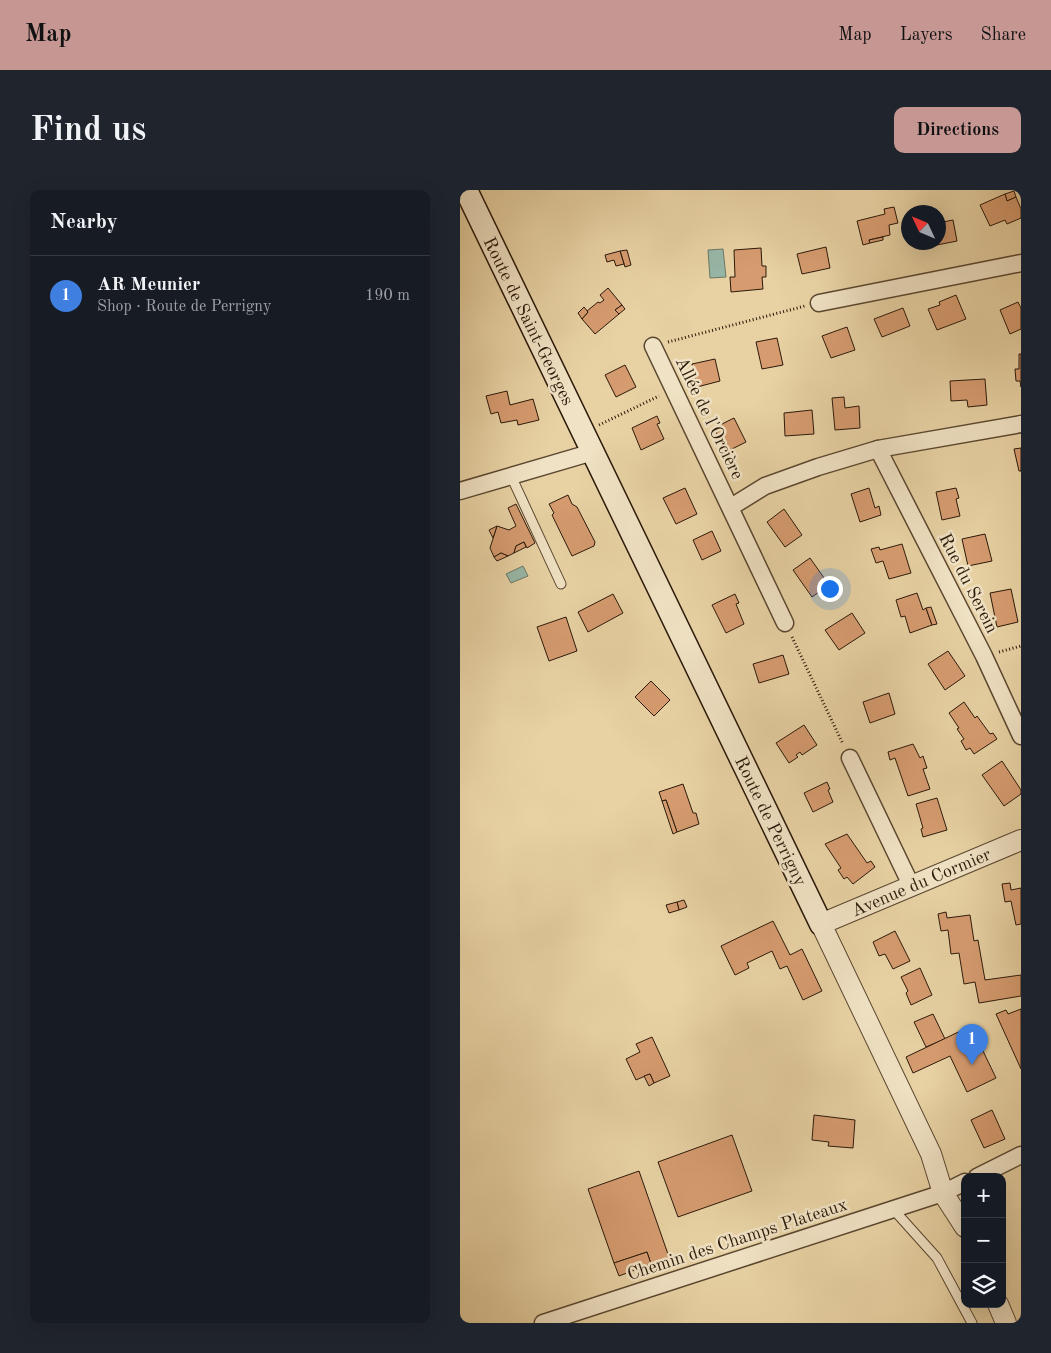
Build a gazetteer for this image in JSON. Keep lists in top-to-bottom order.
{
  "streets": {
    "main road": ["Route de Saint-Georges", "Route de Perrigny"],
    "street": [
      "Allée de l'Orcière",
      "Rue du Serein",
      "Avenue du Cormier",
      "Chemin des Champs Plateaux"
    ]
  },
  "crossings": [
    ["Route de Saint-Georges", "Route de Perrigny"],
    ["Allée de l'Orcière", "Rue du Serein"],
    ["Route de Perrigny", "Avenue du Cormier"],
    ["Route de Perrigny", "Chemin des Champs Plateaux"]
  ],
  "north": "top left",
  "page": {
    "header": "Map",
    "nav": ["Map", "Layers", "Share"],
    "buttons": "Directions",
    "title": "Find us",
    "heading": "Nearby",
    "list": [
      {
        "mark": "1",
        "name": "AR Meunier",
        "note": "Shop · Route de Perrigny",
        "value": "190 m"
      }
    ],
    "pins": "1",
    "map_buttons": ["+", "−"]
  }
}
